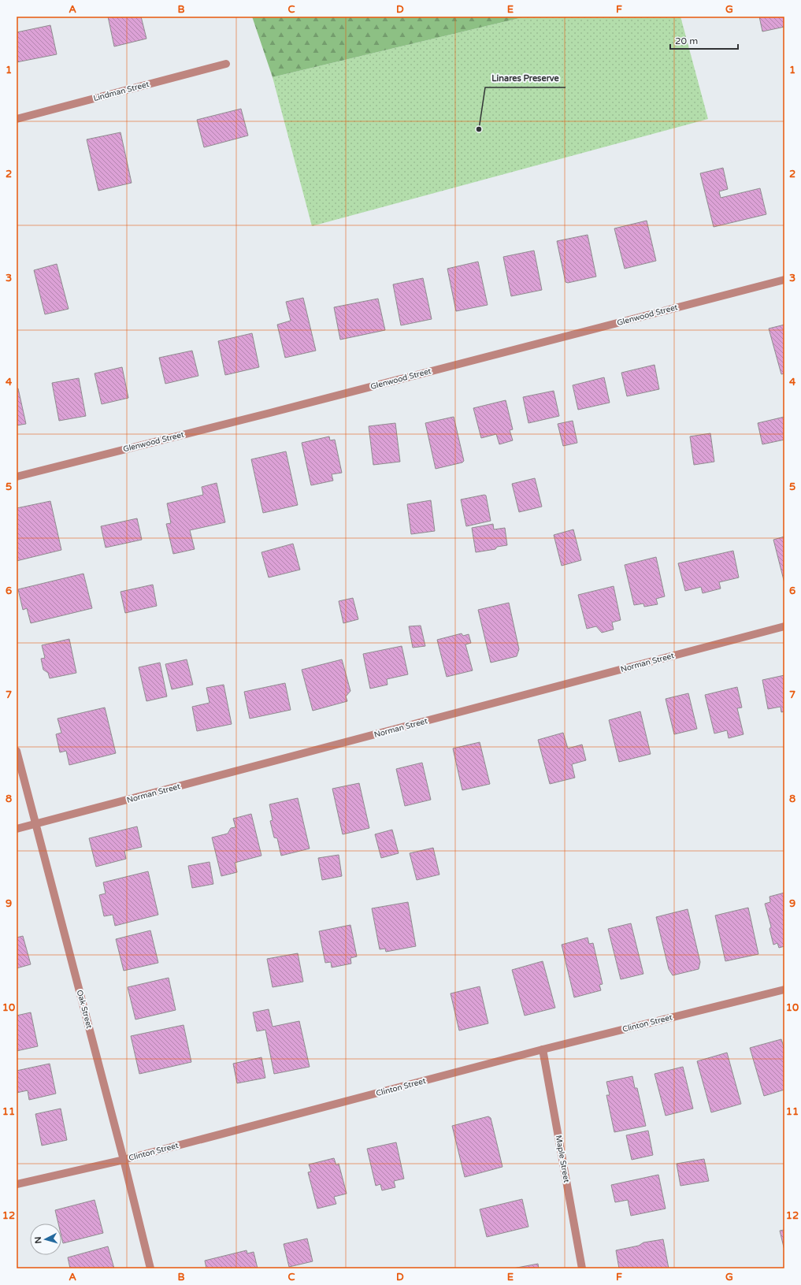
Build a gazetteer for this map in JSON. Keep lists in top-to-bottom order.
{
  "streets": {
    "street": [
      "Lindman Street",
      "Glenwood Street",
      "Norman Street",
      "Oak Street",
      "Clinton Street",
      "Maple Street"
    ]
  },
  "crossings": [
    ["Norman Street", "Oak Street"],
    ["Oak Street", "Clinton Street"],
    ["Clinton Street", "Maple Street"]
  ],
  "places": ["Linares Preserve"],
  "scale_bar": "20 m",
  "north": "left",
  "grid": {
    "columns": [
      "A",
      "B",
      "C",
      "D",
      "E",
      "F",
      "G"
    ],
    "rows": [
      "1",
      "2",
      "3",
      "4",
      "5",
      "6",
      "7",
      "8",
      "9",
      "10",
      "11",
      "12"
    ]
  }
}
